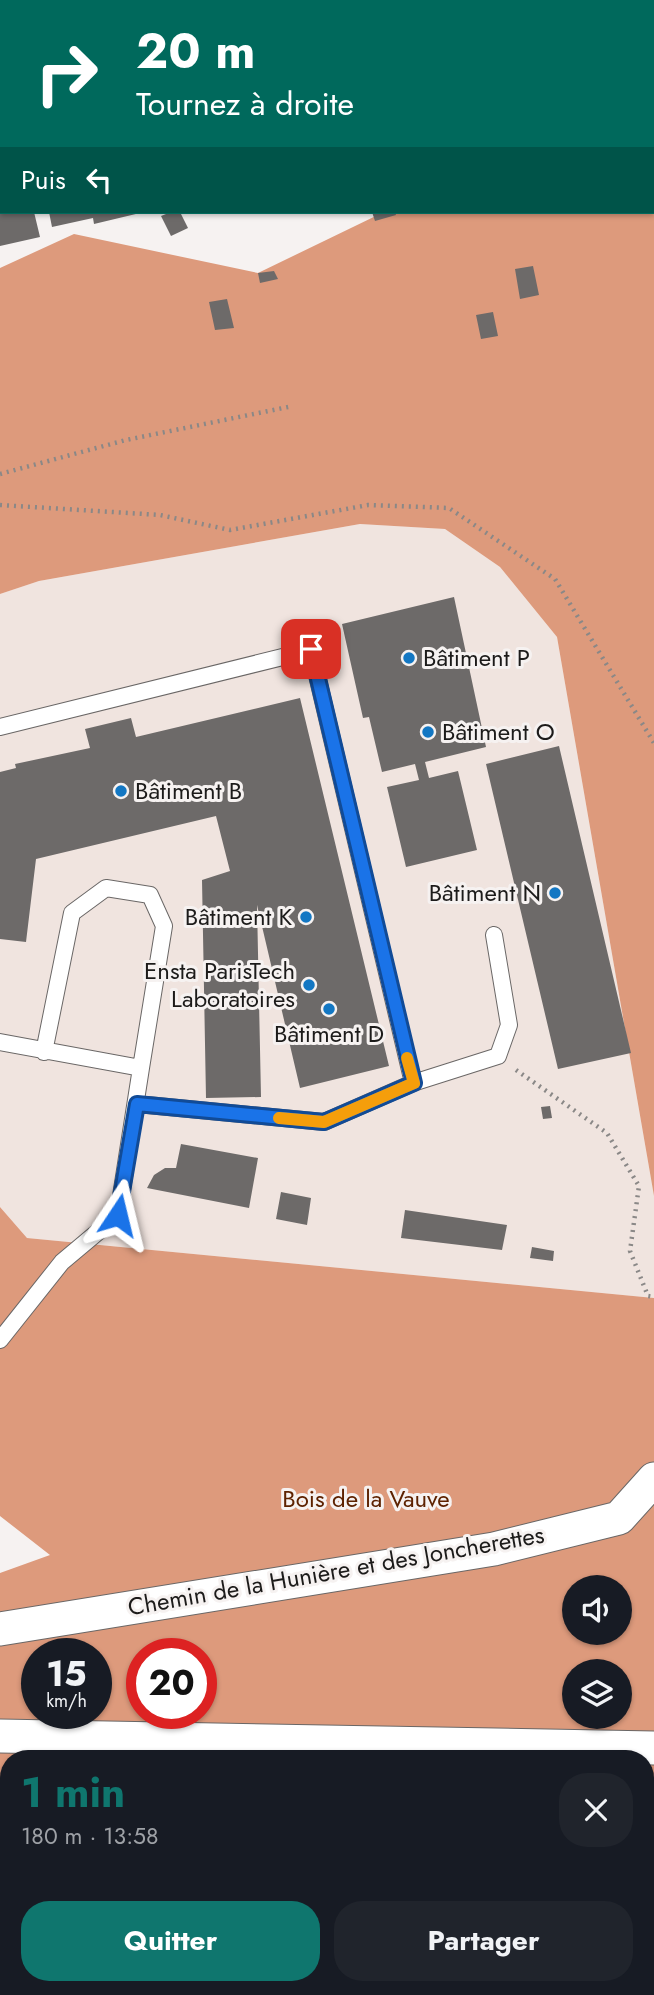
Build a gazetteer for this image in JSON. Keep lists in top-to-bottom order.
{
  "streets": {
    "street": ["Chemin de la Hunière et des Joncherettes"]
  },
  "parks": ["Bois de la Vauve"],
  "places": [
    "Bâtiment P",
    "Bâtiment O",
    "Bâtiment B",
    "Bâtiment N",
    "Bâtiment K",
    "Ensta ParisTech Laboratoires",
    "Bâtiment D"
  ],
  "page": {
    "turn": ["20 m", "Tournez à droite"],
    "then": "Puis",
    "speed": "15 km/h",
    "limit": "20",
    "heading": ["1 min", "180 m · 13:58"],
    "buttons": ["Quitter", "Partager"]
  }
}
